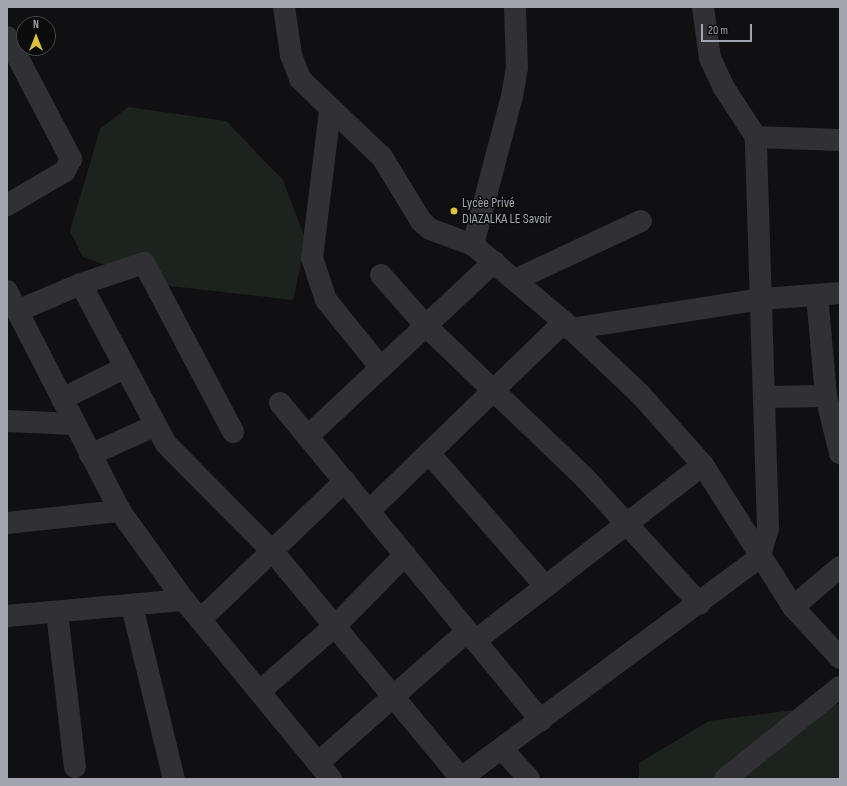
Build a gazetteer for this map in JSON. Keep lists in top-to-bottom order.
{
  "places": ["Lycèe Privé DIAZALKA LE Savoir"],
  "scale_bar": "20 m",
  "north": "top"
}
